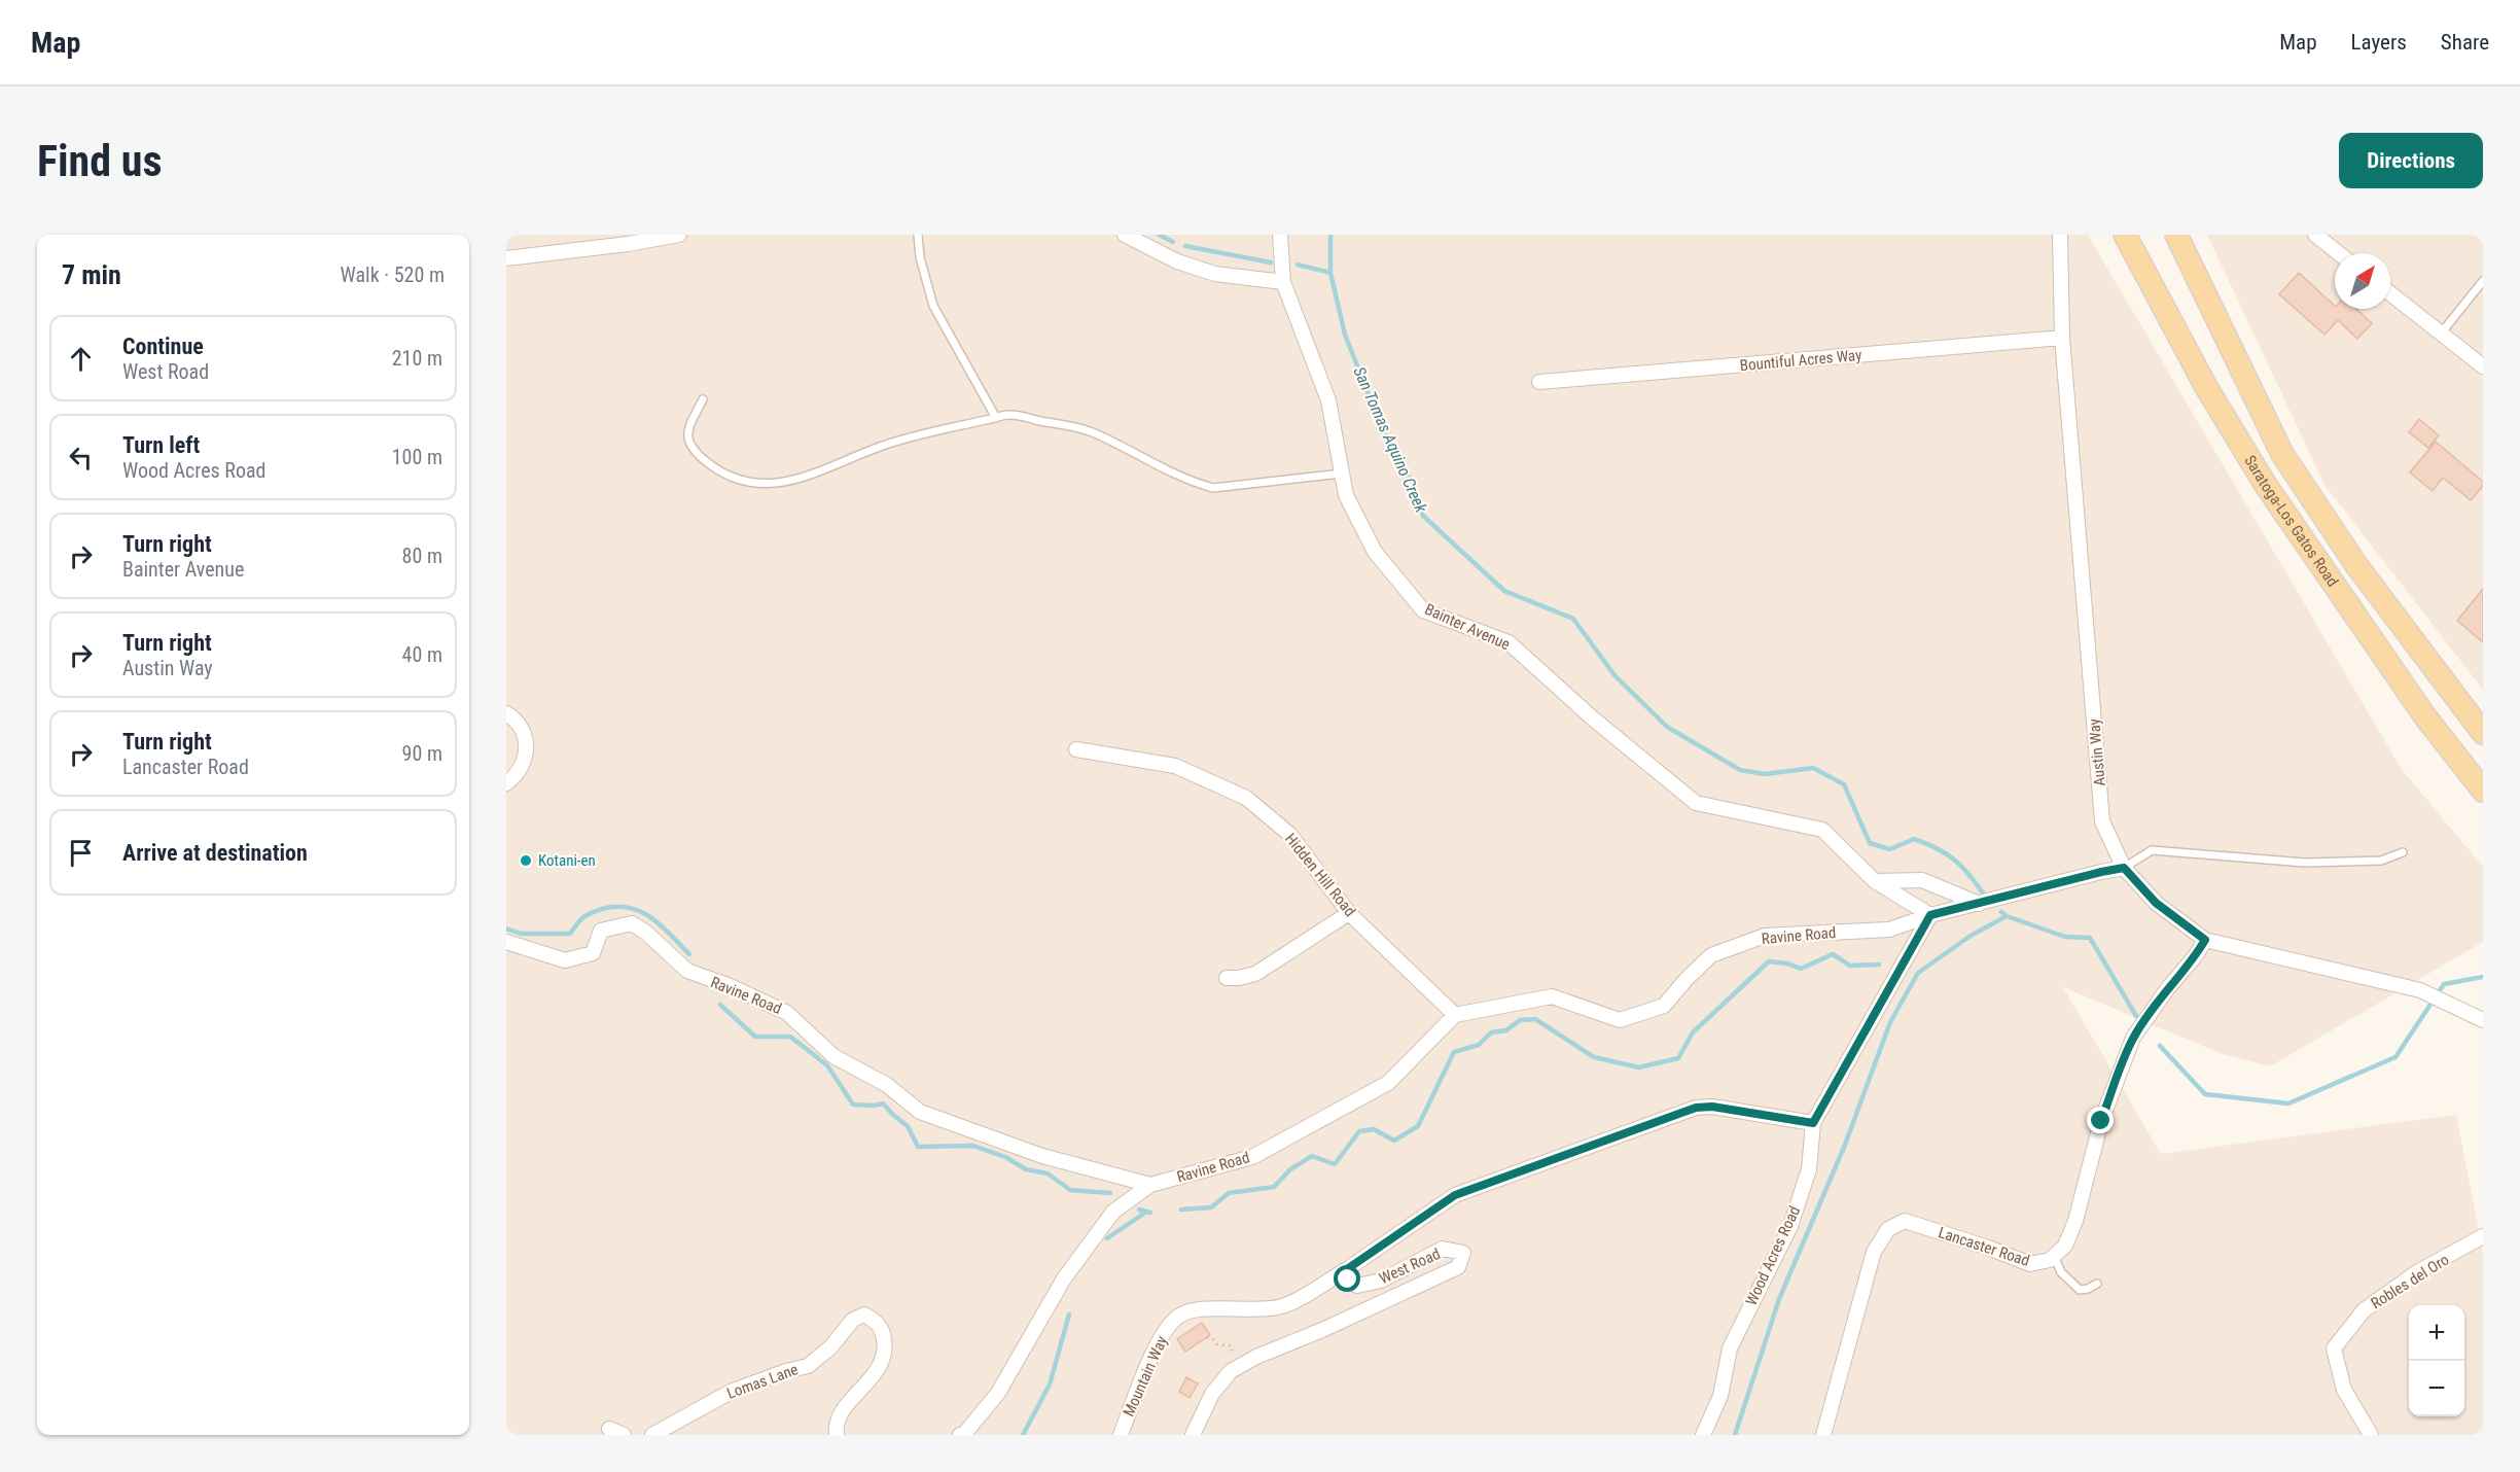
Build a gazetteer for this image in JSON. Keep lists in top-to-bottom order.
{
  "streets": {
    "main road": ["Saratoga-Los Gatos Road"],
    "street": [
      "Bountiful Acres Way",
      "Bainter Avenue",
      "Austin Way",
      "Hidden Hill Road",
      "Ravine Road",
      "Lancaster Road",
      "Wood Acres Road",
      "West Road",
      "Robles del Oro",
      "Mountain Way",
      "Lomas Lane"
    ]
  },
  "crossings": [
    ["Bountiful Acres Way", "Austin Way"],
    ["Bainter Avenue", "Ravine Road"],
    ["Bainter Avenue", "Wood Acres Road"],
    ["Austin Way", "Lancaster Road"],
    ["Hidden Hill Road", "Ravine Road"],
    ["Ravine Road", "Wood Acres Road"],
    ["Wood Acres Road", "West Road"],
    ["West Road", "Mountain Way"]
  ],
  "water": ["San Tomas Aquino Creek"],
  "places": ["Kotani-en"],
  "north": "top right",
  "page": {
    "header": "Map",
    "nav": ["Map", "Layers", "Share"],
    "buttons": "Directions",
    "title": "Find us",
    "heading": ["7 min", "Walk · 520 m"],
    "list": [
      ["Continue", "West Road", "210 m"],
      ["Turn left", "Wood Acres Road", "100 m"],
      ["Turn right", "Bainter Avenue", "80 m"],
      ["Turn right", "Austin Way", "40 m"],
      ["Turn right", "Lancaster Road", "90 m"],
      "Arrive at destination"
    ],
    "map_buttons": ["+", "−"]
  }
}
